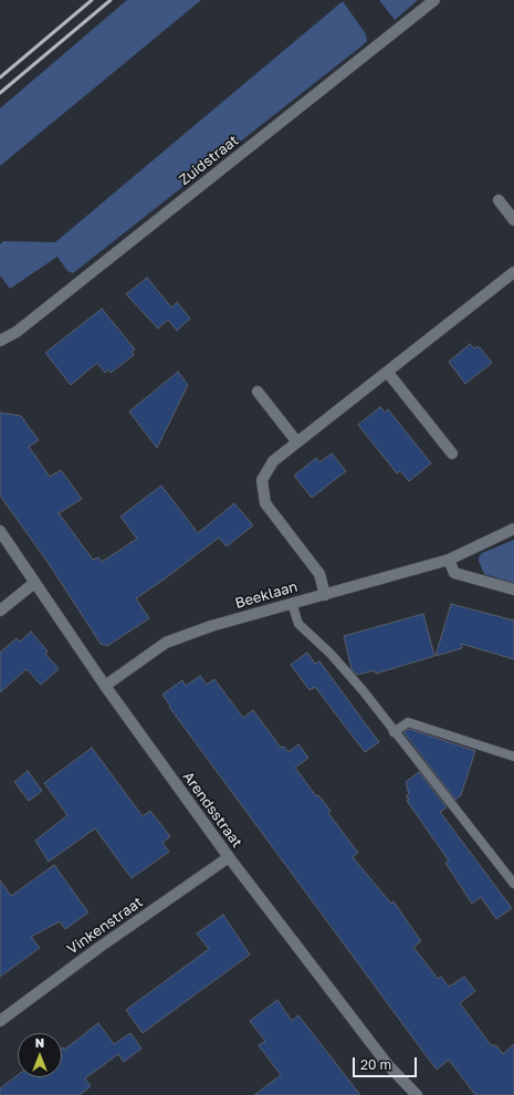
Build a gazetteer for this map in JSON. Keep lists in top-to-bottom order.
{
  "streets": {
    "street": [
      "Zuidstraat",
      "Beeklaan",
      "Arendsstraat",
      "Vinkenstraat"
    ]
  },
  "crossings": [
    ["Beeklaan", "Arendsstraat"],
    ["Arendsstraat", "Vinkenstraat"]
  ],
  "scale_bar": "20 m",
  "north": "top"
}
